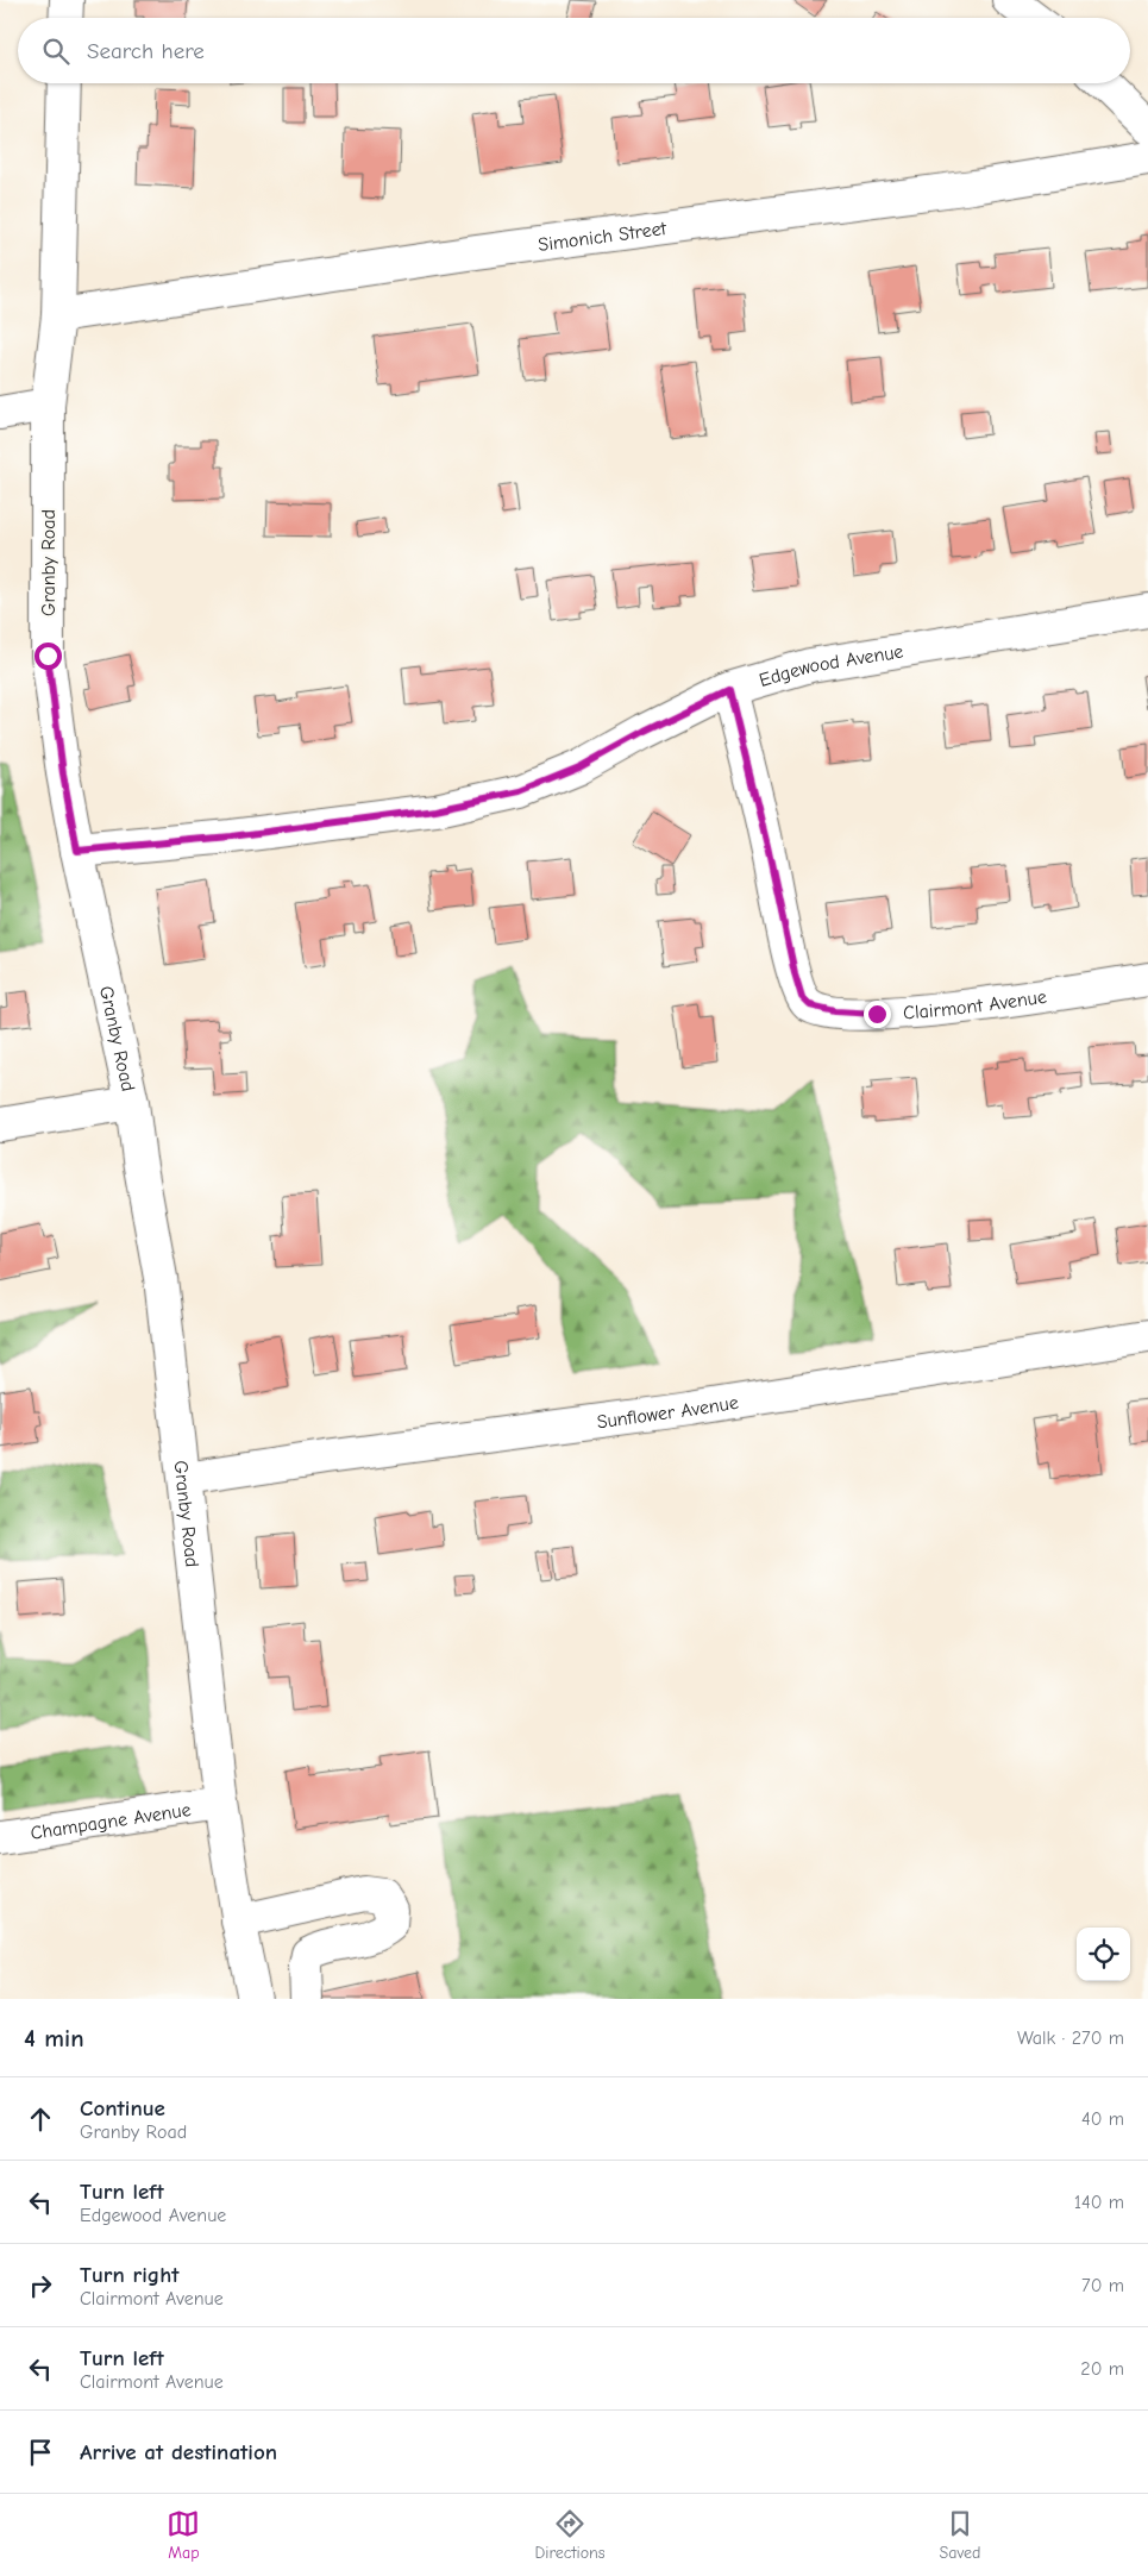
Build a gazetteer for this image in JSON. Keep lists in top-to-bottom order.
{
  "streets": {
    "street": [
      "Simonich Street",
      "Granby Road",
      "Edgewood Avenue",
      "Clairmont Avenue",
      "Sunflower Avenue",
      "Champagne Avenue"
    ]
  },
  "crossings": [
    ["Simonich Street", "Granby Road"],
    ["Granby Road", "Edgewood Avenue"],
    ["Granby Road", "Sunflower Avenue"],
    ["Granby Road", "Champagne Avenue"],
    ["Edgewood Avenue", "Clairmont Avenue"]
  ],
  "page": {
    "search": "Search here",
    "heading": ["4 min", "Walk · 270 m"],
    "list": [
      ["Continue", "Granby Road", "40 m"],
      ["Turn left", "Edgewood Avenue", "140 m"],
      ["Turn right", "Clairmont Avenue", "70 m"],
      ["Turn left", "Clairmont Avenue", "20 m"],
      "Arrive at destination"
    ],
    "nav": ["Map", "Directions", "Saved"]
  }
}
